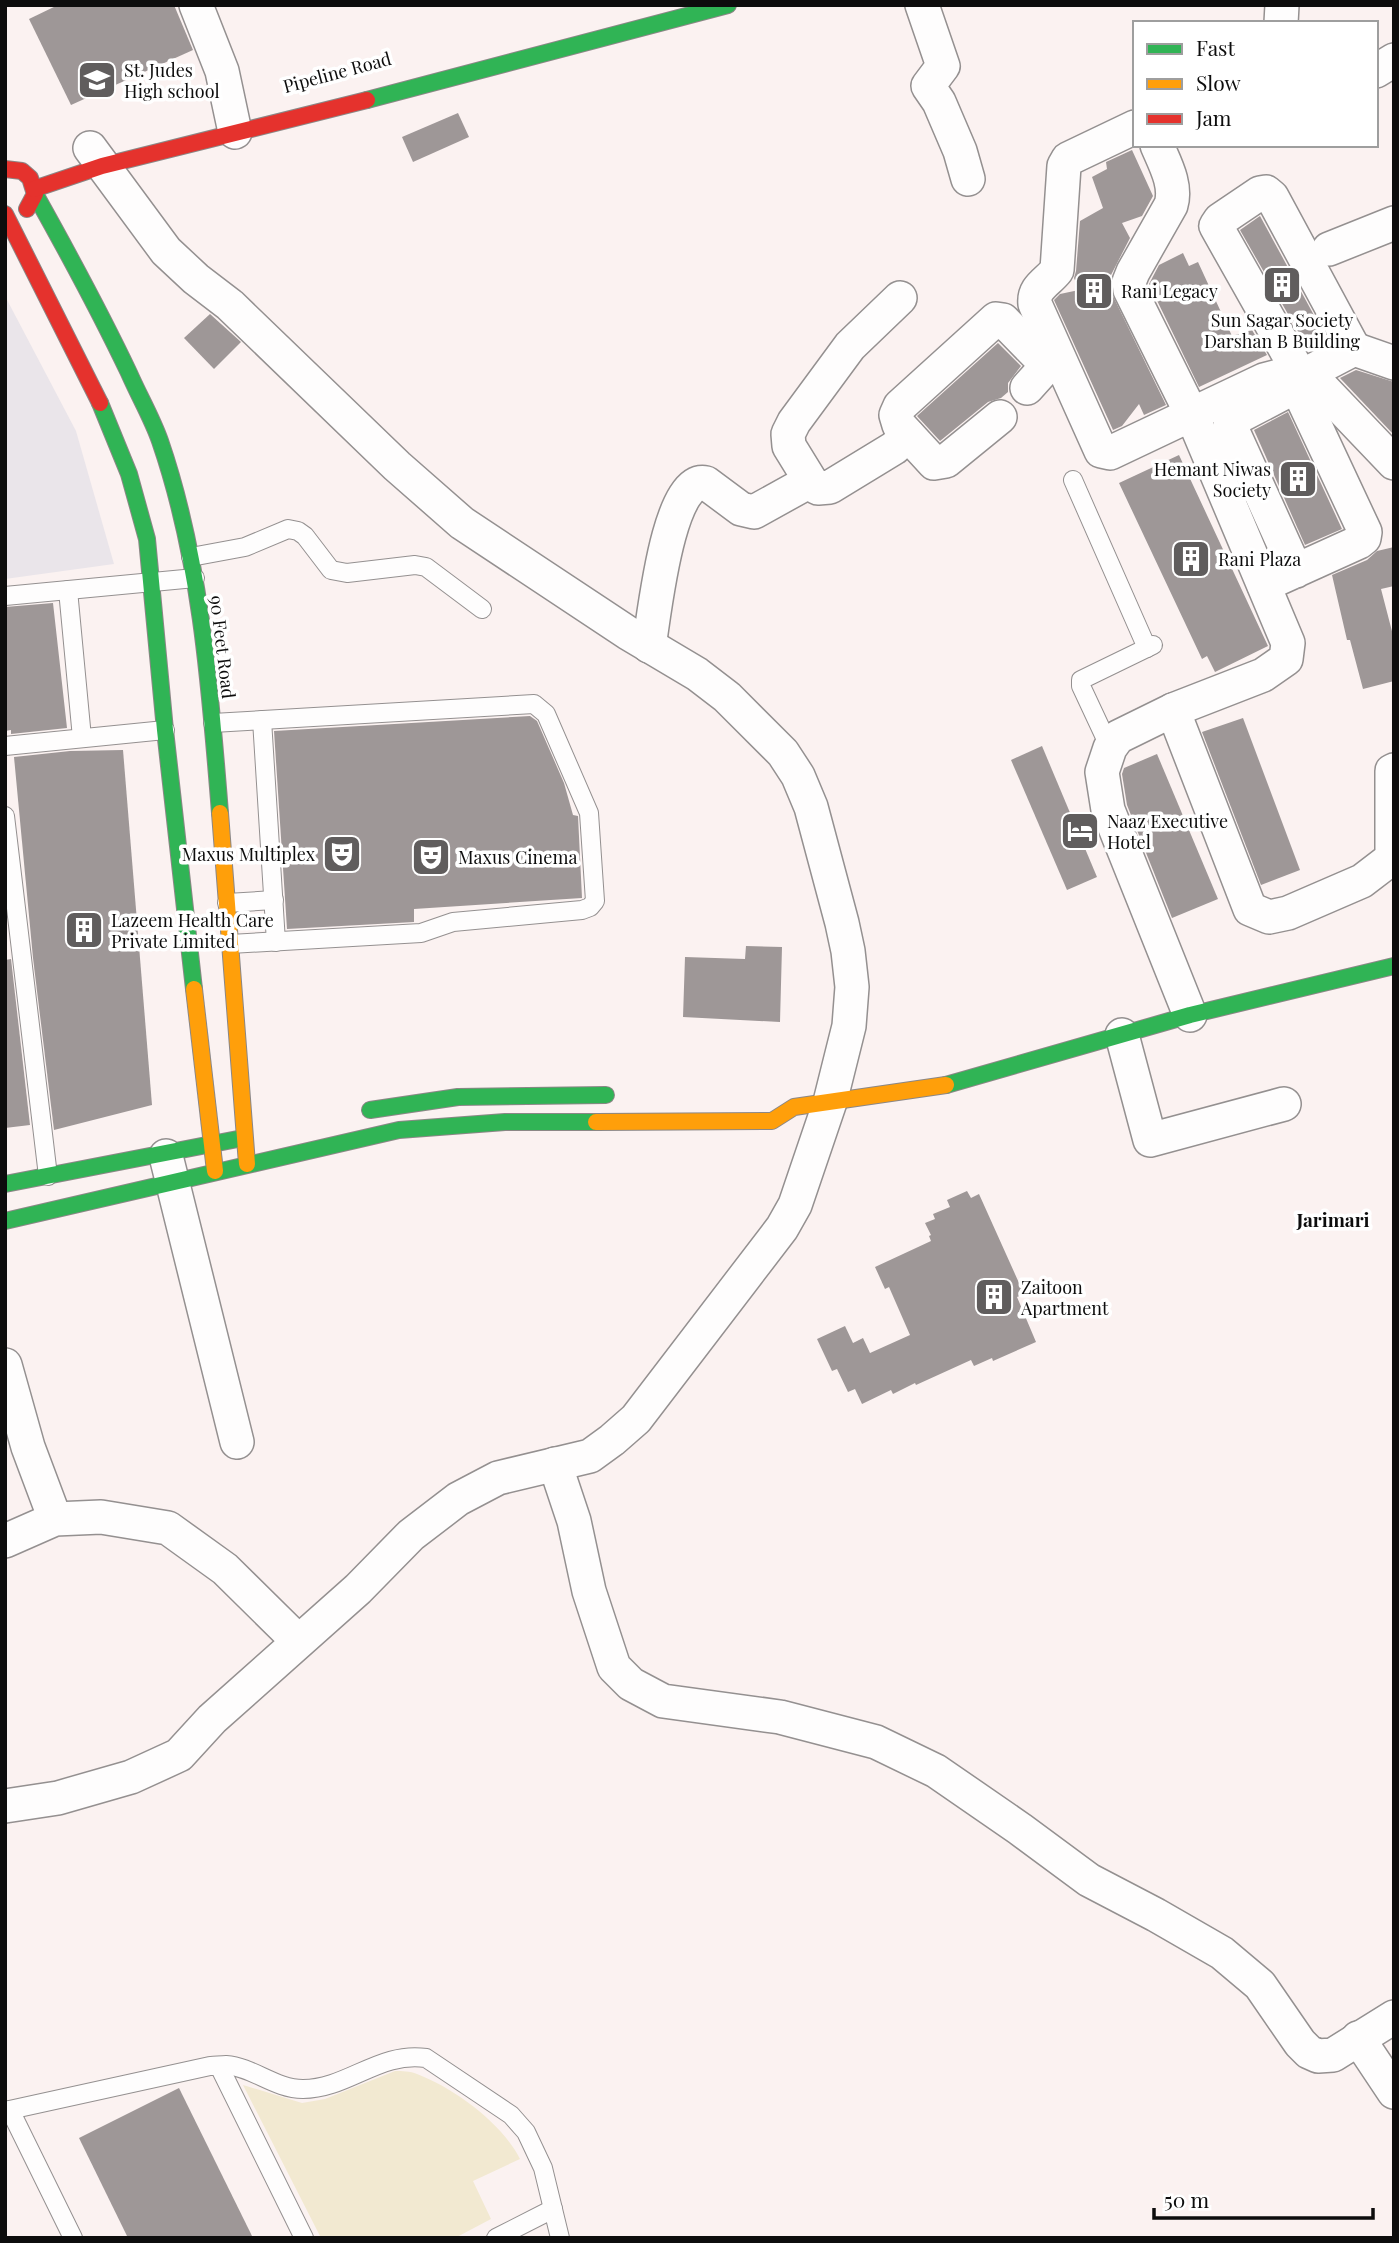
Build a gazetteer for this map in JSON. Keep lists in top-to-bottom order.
{
  "streets": {
    "street": ["Pipeline Road", "90 Feet Road"]
  },
  "districts": ["Jarimari"],
  "places": {
    "school or university": ["St. Judes High school"],
    "building": [
      "Sun Sagar Society Darshan B Building",
      "Rani Legacy",
      "Hemant Niwas Society",
      "Rani Plaza",
      "Lazeem Health Care Private Limited",
      "Zaitoon Apartment"
    ],
    "hotel": ["Naaz Executive Hotel"],
    "theatre": ["Maxus Multiplex", "Maxus Cinema"]
  },
  "legend": ["Fast", "Slow", "Jam"],
  "scale_bar": "50 m"
}
